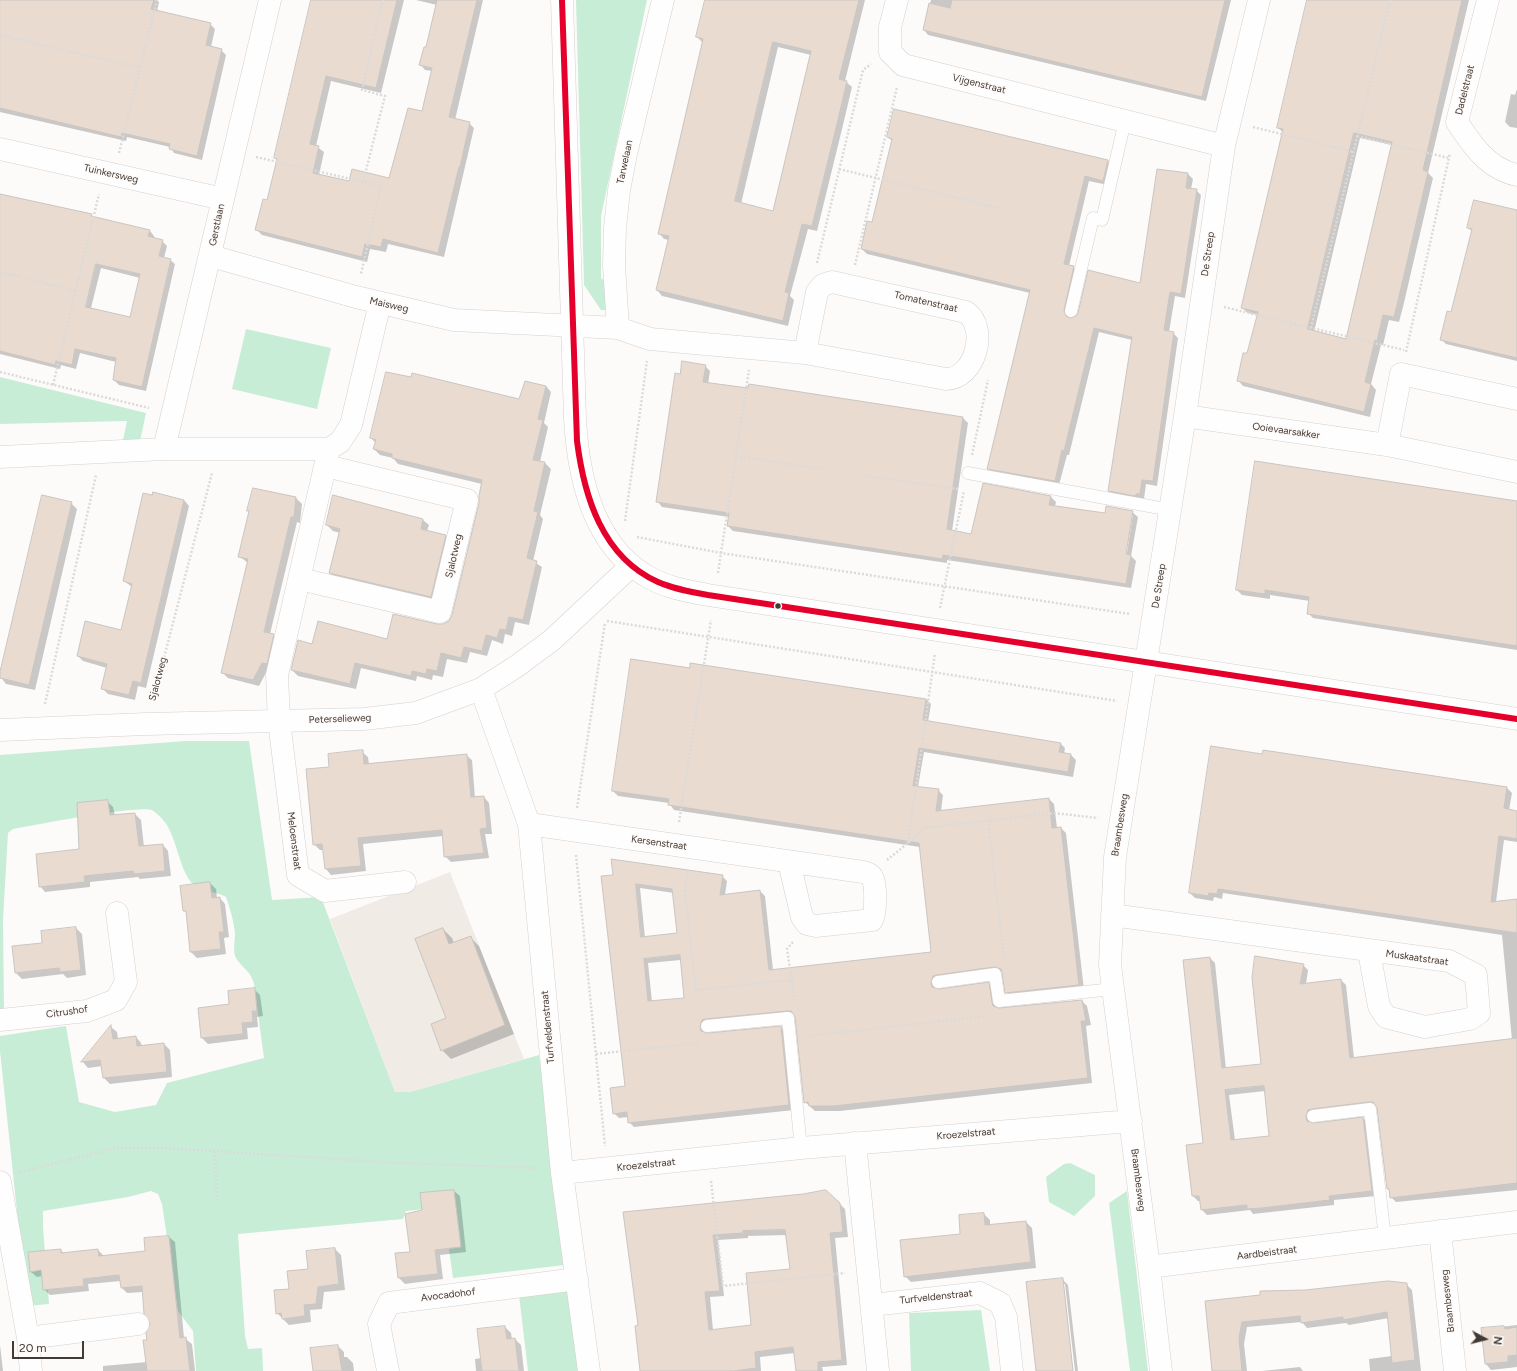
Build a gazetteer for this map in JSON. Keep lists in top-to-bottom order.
{
  "streets": {
    "street": [
      "Vijgenstraat",
      "Dadelstraat",
      "Tarwelaan",
      "Tuinkersweg",
      "Gerstlaan",
      "De Streep",
      "Tomatenstraat",
      "Maisweg",
      "Ooievaarsakker",
      "Sjalotweg",
      "Peterselieweg",
      "Braambesweg",
      "Meloenstraat",
      "Kersenstraat",
      "Muskaatstraat",
      "Citrushof",
      "Turfveldenstraat",
      "Kroezelstraat",
      "Aardbeistraat",
      "Avocadohof"
    ]
  },
  "crossings": [
    ["Vijgenstraat", "De Streep"],
    ["Tarwelaan", "Tomatenstraat"],
    ["Tuinkersweg", "Gerstlaan"],
    ["Gerstlaan", "Maisweg"],
    ["Gerstlaan", "Sjalotweg"],
    ["De Streep", "Ooievaarsakker"],
    ["De Streep", "Braambesweg"],
    ["Tomatenstraat", "Maisweg"],
    ["Sjalotweg", "Peterselieweg"],
    ["Peterselieweg", "Meloenstraat"],
    ["Peterselieweg", "Turfveldenstraat"],
    ["Braambesweg", "Muskaatstraat"],
    ["Braambesweg", "Kroezelstraat"],
    ["Braambesweg", "Aardbeistraat"],
    ["Kersenstraat", "Turfveldenstraat"],
    ["Turfveldenstraat", "Kroezelstraat"],
    ["Turfveldenstraat", "Avocadohof"]
  ],
  "scale_bar": "20 m",
  "north": "right"
}
